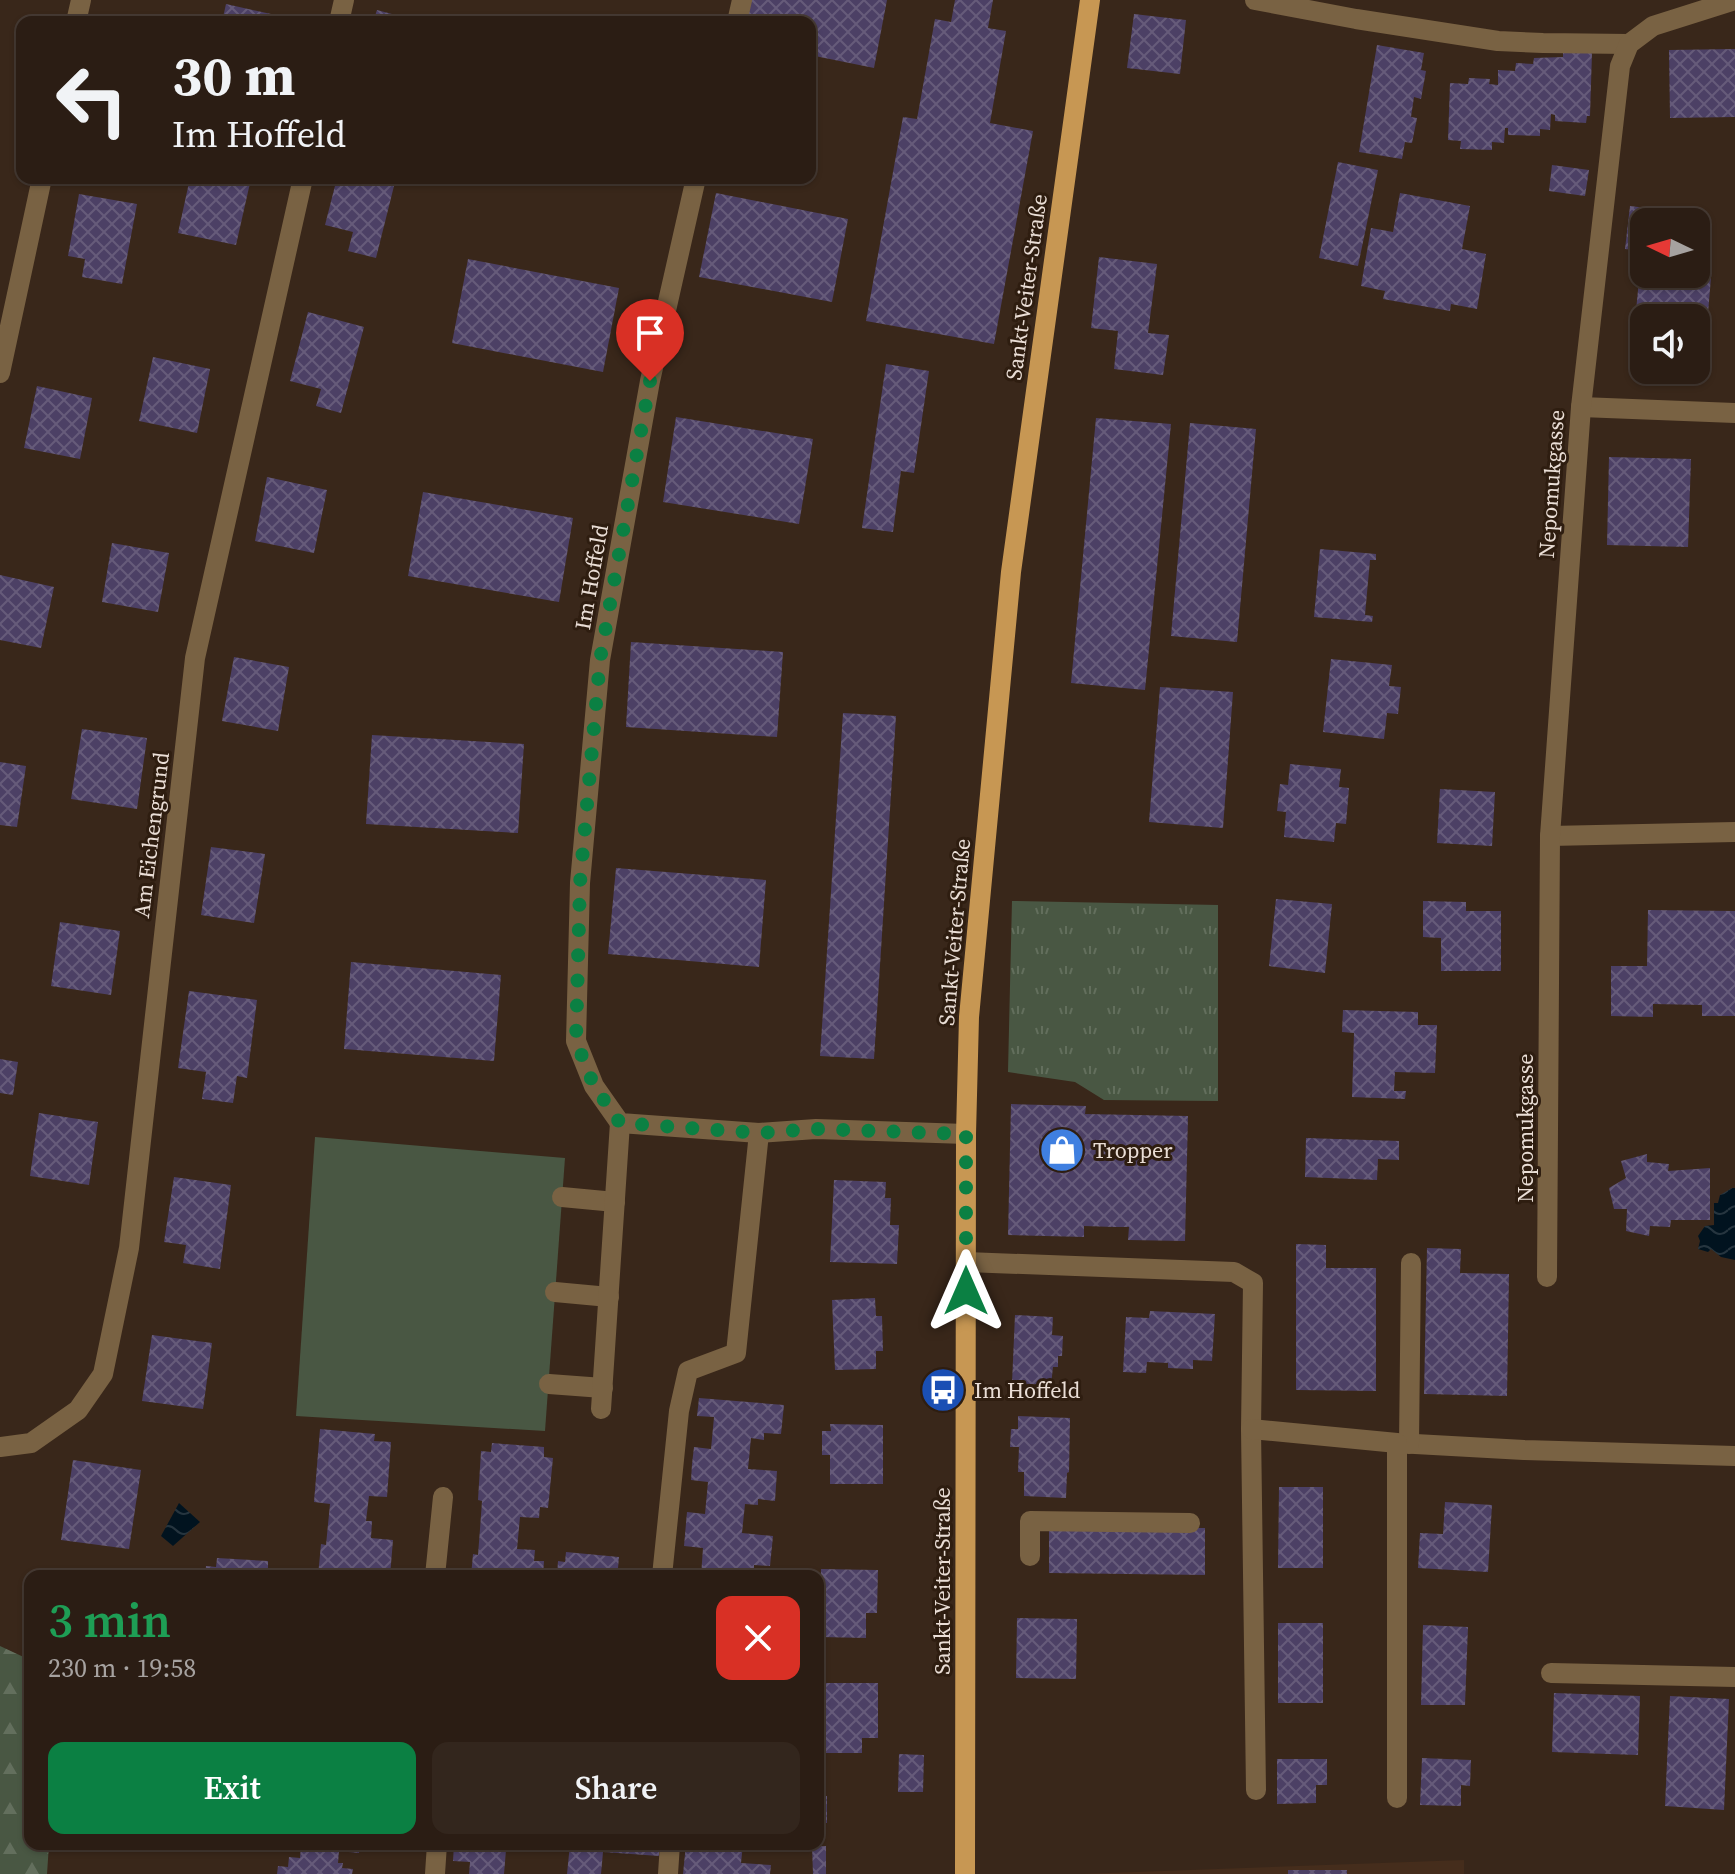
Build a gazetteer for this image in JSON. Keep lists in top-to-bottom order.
{
  "streets": {
    "main road": ["Sankt-Veiter-Straße"],
    "street": ["Nepomukgasse", "Im Hoffeld", "Am Eichengrund"]
  },
  "places": {
    "shop": ["Tropper"],
    "bus stop": ["Im Hoffeld"]
  },
  "north": "left",
  "page": {
    "turn": ["30 m", "Im Hoffeld"],
    "heading": ["3 min", "230 m · 19:58"],
    "buttons": ["Exit", "Share"]
  }
}
